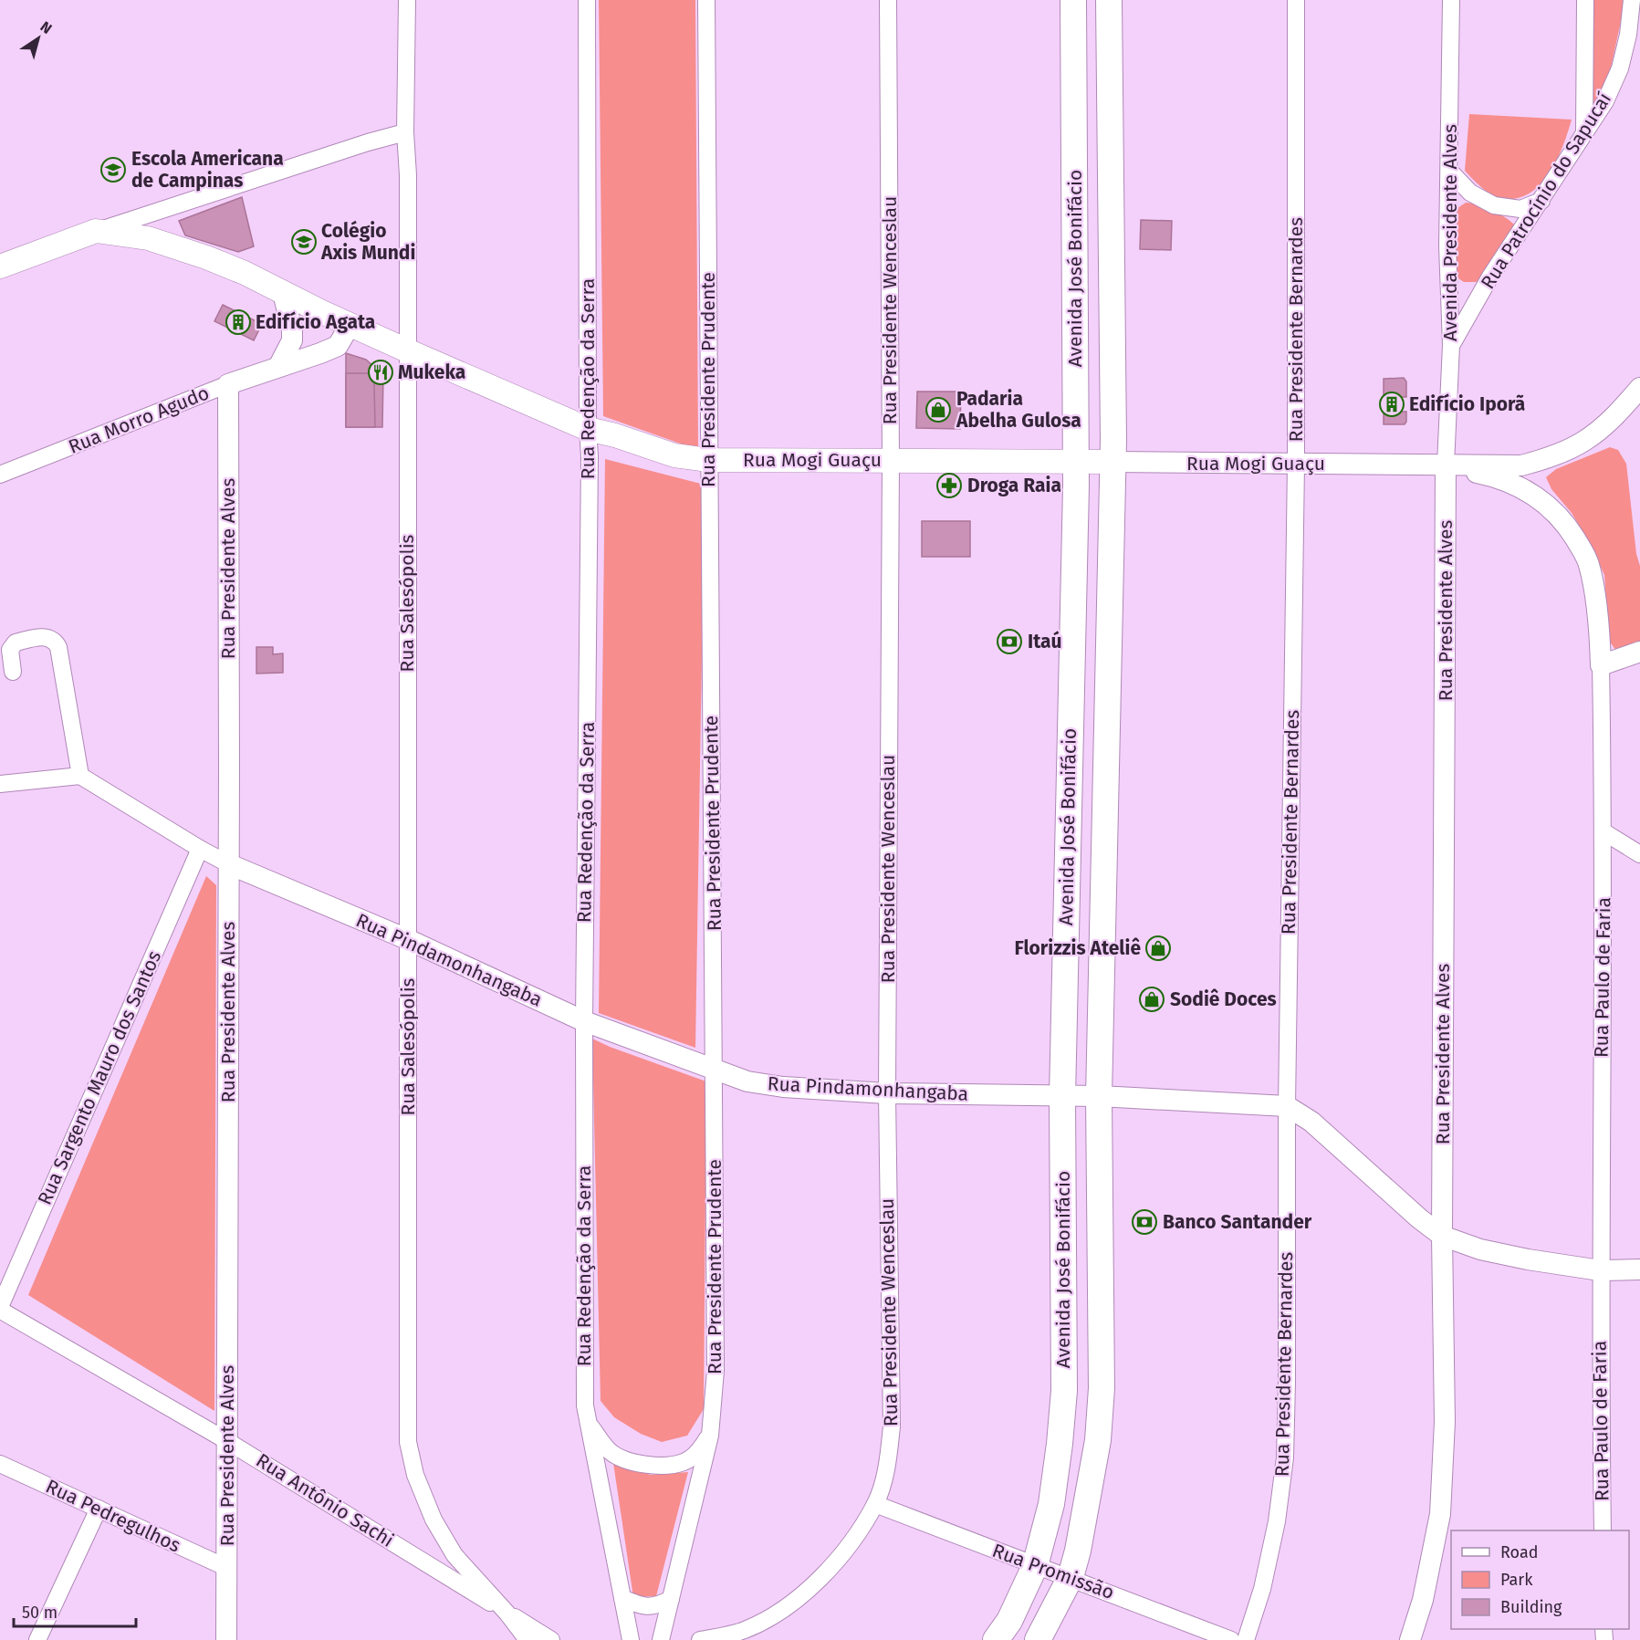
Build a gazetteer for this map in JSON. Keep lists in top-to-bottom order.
{
  "streets": {
    "main road": ["Avenida José Bonifácio", "Rua Mogi Guaçu"],
    "street": [
      "Rua Patrocínio do Sapucaí",
      "Avenida Presidente Alves",
      "Rua Presidente Wenceslau",
      "Rua Presidente Bernardes",
      "Rua Redenção da Serra",
      "Rua Presidente Prudente",
      "Rua Morro Agudo",
      "Rua Presidente Alves",
      "Rua Salesópolis",
      "Rua Pindamonhangaba",
      "Rua Paulo de Faria",
      "Rua Sargento Mauro dos Santos",
      "Rua Antônio Sachi",
      "Rua Pedregulhos",
      "Rua Promissão"
    ]
  },
  "crossings": [
    ["Rua Patrocínio do Sapucaí", "Avenida Presidente Alves"],
    ["Avenida Presidente Alves", "Rua Mogi Guaçu"],
    ["Avenida Presidente Alves", "Rua Presidente Alves"],
    ["Avenida Presidente Alves", "Rua Paulo de Faria"],
    ["Avenida José Bonifácio", "Rua Mogi Guaçu"],
    ["Avenida José Bonifácio", "Rua Pindamonhangaba"],
    ["Avenida José Bonifácio", "Rua Promissão"],
    ["Rua Presidente Wenceslau", "Rua Mogi Guaçu"],
    ["Rua Presidente Wenceslau", "Rua Pindamonhangaba"],
    ["Rua Presidente Wenceslau", "Rua Promissão"],
    ["Rua Presidente Bernardes", "Rua Mogi Guaçu"],
    ["Rua Presidente Bernardes", "Rua Pindamonhangaba"],
    ["Rua Redenção da Serra", "Rua Mogi Guaçu"],
    ["Rua Redenção da Serra", "Rua Pindamonhangaba"],
    ["Rua Presidente Prudente", "Rua Mogi Guaçu"],
    ["Rua Presidente Prudente", "Rua Pindamonhangaba"],
    ["Rua Morro Agudo", "Rua Mogi Guaçu"],
    ["Rua Morro Agudo", "Rua Presidente Alves"],
    ["Rua Mogi Guaçu", "Rua Presidente Alves"],
    ["Rua Mogi Guaçu", "Rua Salesópolis"],
    ["Rua Mogi Guaçu", "Rua Paulo de Faria"],
    ["Rua Presidente Alves", "Rua Pindamonhangaba"],
    ["Rua Presidente Alves", "Rua Paulo de Faria"],
    ["Rua Presidente Alves", "Rua Antônio Sachi"],
    ["Rua Presidente Alves", "Rua Pedregulhos"],
    ["Rua Salesópolis", "Rua Pindamonhangaba"],
    ["Rua Salesópolis", "Rua Antônio Sachi"],
    ["Rua Pindamonhangaba", "Rua Paulo de Faria"],
    ["Rua Pindamonhangaba", "Rua Sargento Mauro dos Santos"],
    ["Rua Sargento Mauro dos Santos", "Rua Antônio Sachi"]
  ],
  "places": {
    "school or university": ["Escola Americana de Campinas", "Colégio Axis Mundi"],
    "building": ["Edifício Agata", "Edifício Iporã"],
    "restaurant": ["Mukeka"],
    "shop": ["Padaria Abelha Gulosa", "Florizzis Ateliê", "Sodiê Doces"],
    "pharmacy": ["Droga Raia"],
    "bank": ["Itaú", "Banco Santander"]
  },
  "legend": ["Road", "Park", "Building"],
  "scale_bar": "50 m",
  "north": "top right"
}
